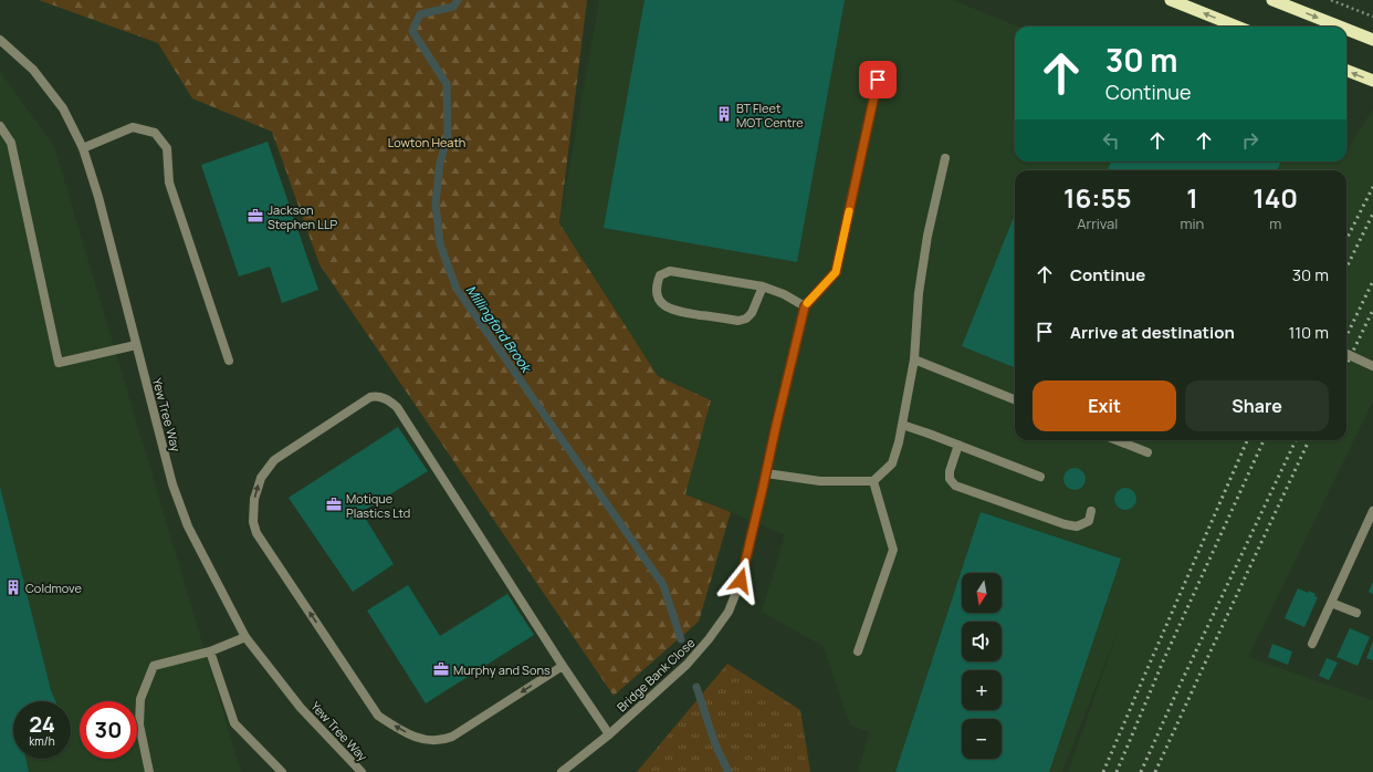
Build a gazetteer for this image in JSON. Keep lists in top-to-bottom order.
{
  "streets": {
    "street": ["Yew Tree Way", "Bridge Bank Close"]
  },
  "water": ["Millingford Brook"],
  "parks": ["Lowton Heath"],
  "places": {
    "building": ["BT Fleet MOT Centre", "Coldmove"],
    "office": ["Jackson Stephen LLP", "Motique Plastics Ltd", "Murphy and Sons"]
  },
  "north": "bottom",
  "page": {
    "turn": ["30 m", "Continue"],
    "eta": [
      "16:55",
      "Arrival",
      "1",
      "min",
      "140",
      "m"
    ],
    "list": [
      {
        "name": "Continue",
        "value": "30 m"
      },
      {
        "name": "Arrive at destination",
        "value": "110 m"
      }
    ],
    "buttons": ["Exit", "Share"],
    "map_buttons": ["+", "−"],
    "speed": "24 km/h",
    "limit": "30"
  }
}
